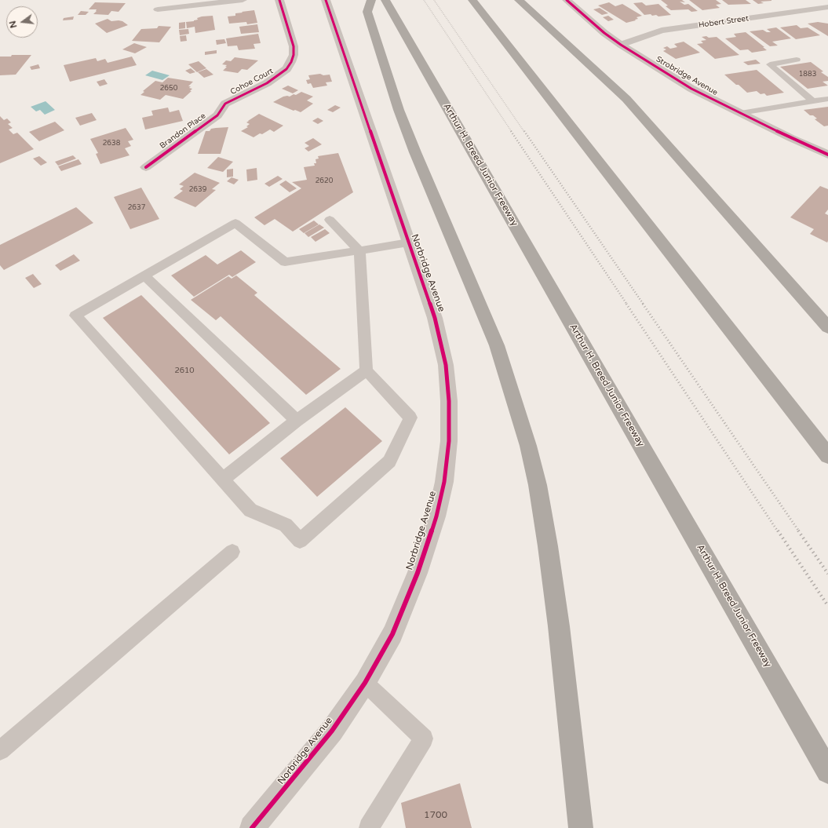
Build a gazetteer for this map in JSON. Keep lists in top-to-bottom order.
{
  "streets": {
    "highway": ["Arthur H. Breed Junior Freeway"],
    "street": [
      "Hobert Street",
      "Strobridge Avenue",
      "Cohoe Court",
      "Brandon Place",
      "Norbridge Avenue"
    ]
  },
  "crossings": [
    ["Hobert Street", "Strobridge Avenue"],
    ["Cohoe Court", "Brandon Place"]
  ],
  "house_numbers": [
    "1883",
    "2650",
    "2638",
    "2620",
    "2639",
    "2637",
    "2610",
    "1700"
  ],
  "north": "left"
}
